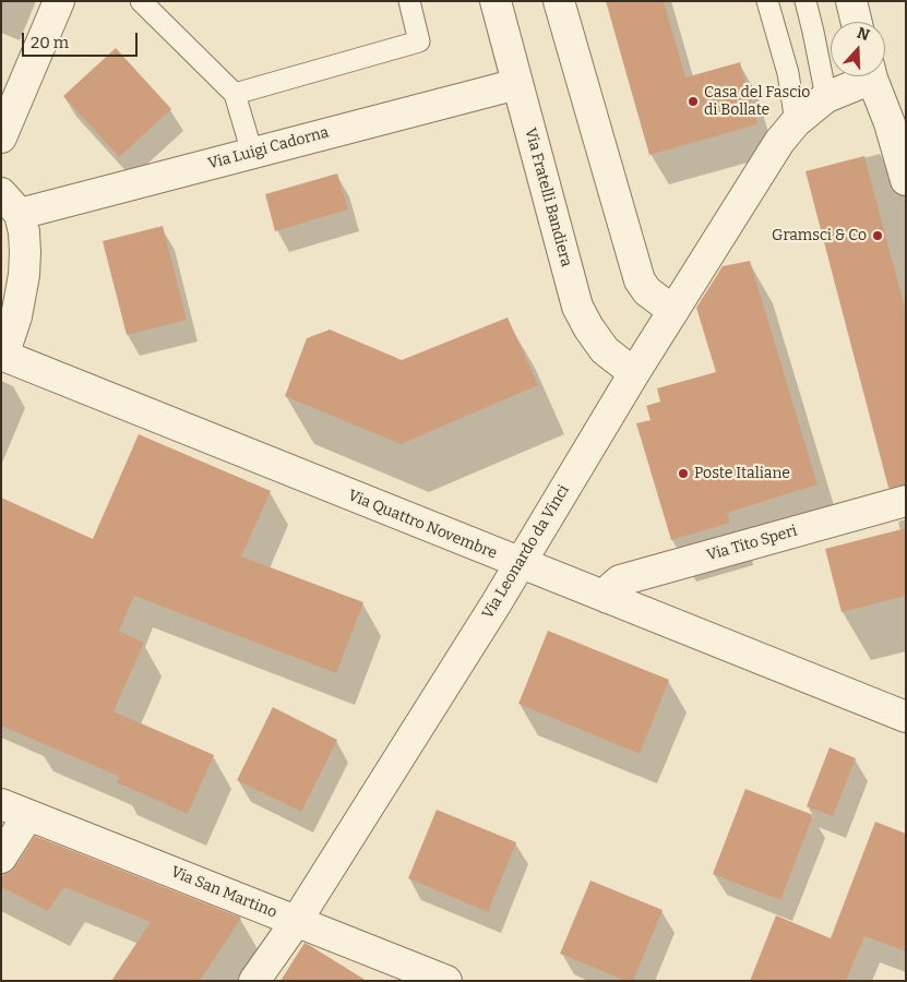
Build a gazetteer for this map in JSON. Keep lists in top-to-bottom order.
{
  "streets": {
    "street": [
      "Via Luigi Cadorna",
      "Via Fratelli Bandiera",
      "Via Quattro Novembre",
      "Via Tito Speri",
      "Via Leonardo da Vinci",
      "Via San Martino"
    ]
  },
  "crossings": [
    ["Via Luigi Cadorna", "Via Fratelli Bandiera"],
    ["Via Fratelli Bandiera", "Via Leonardo da Vinci"],
    ["Via Quattro Novembre", "Via Tito Speri"],
    ["Via Quattro Novembre", "Via Leonardo da Vinci"],
    ["Via Leonardo da Vinci", "Via San Martino"]
  ],
  "places": ["Casa del Fascio di Bollate", "Gramsci & Co", "Poste Italiane"],
  "scale_bar": "20 m",
  "north": "top"
}
